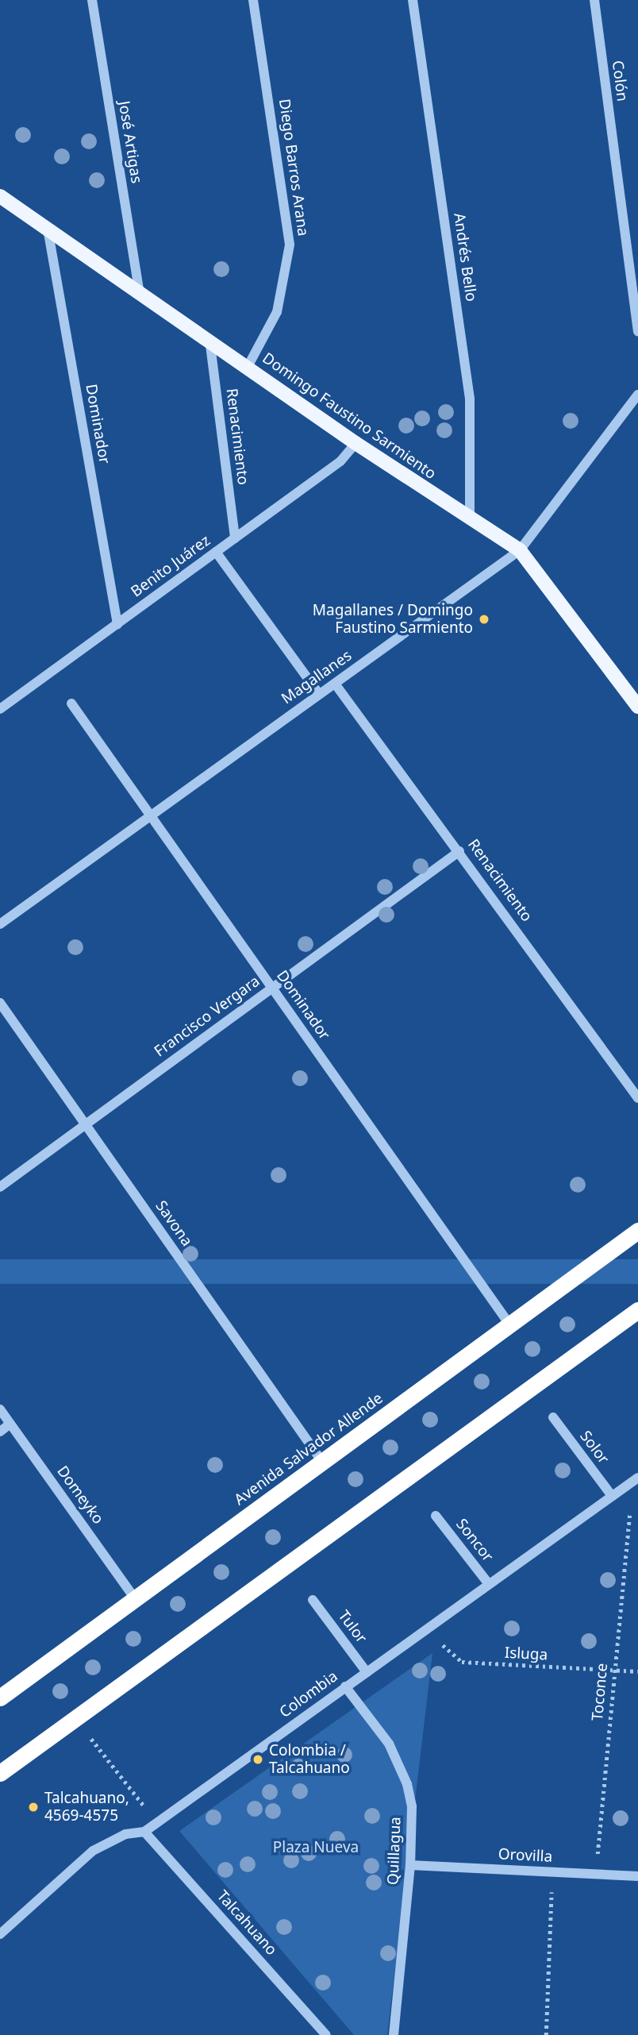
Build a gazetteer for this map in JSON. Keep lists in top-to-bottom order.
{
  "streets": {
    "highway": ["Avenida Salvador Allende"],
    "main road": ["Domingo Faustino Sarmiento"],
    "street": [
      "Colón",
      "José Artigas",
      "Diego Barros Arana",
      "Andrés Bello",
      "Dominador",
      "Renacimiento",
      "Benito Juárez",
      "Magallanes",
      "Francisco Vergara",
      "Savona",
      "Solor",
      "Domeyko",
      "Soncor",
      "Tulor",
      "Colombia",
      "Quillagua",
      "Orovilla",
      "Talcahuano"
    ],
    "path": ["Isluga", "Toconce"]
  },
  "crossings": [
    ["José Artigas", "Domingo Faustino Sarmiento"],
    ["Diego Barros Arana", "Domingo Faustino Sarmiento"],
    ["Andrés Bello", "Domingo Faustino Sarmiento"],
    ["Domingo Faustino Sarmiento", "Dominador"],
    ["Domingo Faustino Sarmiento", "Renacimiento"],
    ["Domingo Faustino Sarmiento", "Benito Juárez"],
    ["Domingo Faustino Sarmiento", "Magallanes"],
    ["Dominador", "Benito Juárez"],
    ["Dominador", "Magallanes"],
    ["Dominador", "Francisco Vergara"],
    ["Dominador", "Avenida Salvador Allende"],
    ["Renacimiento", "Benito Juárez"],
    ["Renacimiento", "Magallanes"],
    ["Renacimiento", "Francisco Vergara"],
    ["Francisco Vergara", "Savona"],
    ["Savona", "Avenida Salvador Allende"],
    ["Solor", "Colombia"],
    ["Avenida Salvador Allende", "Domeyko"],
    ["Soncor", "Colombia"],
    ["Tulor", "Colombia"],
    ["Isluga", "Toconce"],
    ["Isluga", "Colombia"],
    ["Toconce", "Orovilla"],
    ["Colombia", "Quillagua"],
    ["Colombia", "Talcahuano"],
    ["Quillagua", "Orovilla"]
  ],
  "parks": ["Plaza Nueva"],
  "places": ["Magallanes / Domingo Faustino Sarmiento", "Colombia / Talcahuano", "Talcahuano, 4569-4575"]
}
